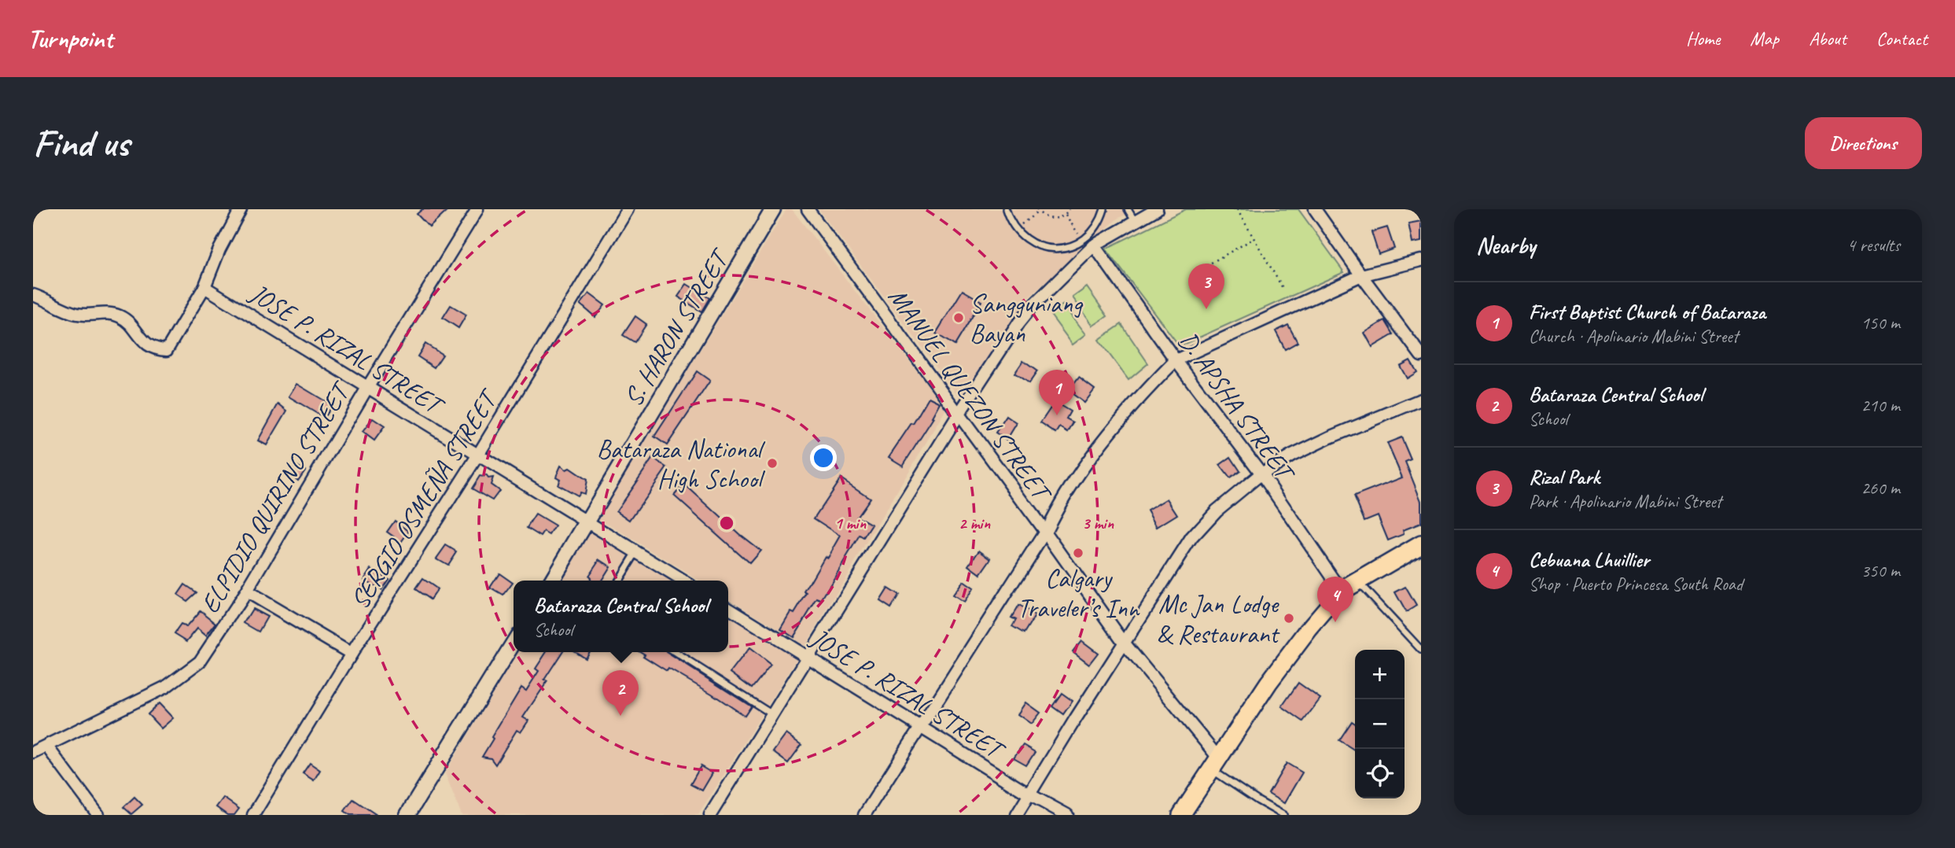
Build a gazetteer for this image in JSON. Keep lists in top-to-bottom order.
{
  "streets": {
    "street": [
      "S. HARON STREET",
      "JOSE P. RIZAL STREET",
      "MANUEL QUEZON STREET",
      "D. APSHA STREET",
      "ELPIDIO QUIRINO STREET",
      "SERGIO OSMEÑA STREET"
    ]
  },
  "crossings": [
    ["S. HARON STREET", "JOSE P. RIZAL STREET"],
    ["JOSE P. RIZAL STREET", "ELPIDIO QUIRINO STREET"],
    ["JOSE P. RIZAL STREET", "SERGIO OSMEÑA STREET"]
  ],
  "places": [
    "Sangguniang Bayan",
    "Bataraza National High School",
    "Calgary Traveler’s Inn",
    "Mc Jan Lodge & Restaurant"
  ],
  "page": {
    "header": "Turnpoint",
    "nav": [
      "Home",
      "Map",
      "About",
      "Contact"
    ],
    "buttons": "Directions",
    "title": "Find us",
    "heading": ["Nearby", "4 results"],
    "pins": [
      "3",
      "1",
      "4",
      "2"
    ],
    "list": [
      {
        "mark": "1",
        "name": "First Baptist Church of Bataraza",
        "note": "Church · Apolinario Mabini Street",
        "value": "150 m"
      },
      {
        "mark": "2",
        "name": "Bataraza Central School",
        "note": "School",
        "value": "210 m"
      },
      {
        "mark": "3",
        "name": "Rizal Park",
        "note": "Park · Apolinario Mabini Street",
        "value": "260 m"
      },
      {
        "mark": "4",
        "name": "Cebuana Lhuillier",
        "note": "Shop · Puerto Princesa South Road",
        "value": "350 m"
      }
    ],
    "popup": ["Bataraza Central School", "School"],
    "map_buttons": ["+", "−"]
  },
  "rings": ["1 min", "2 min", "3 min"]
}
